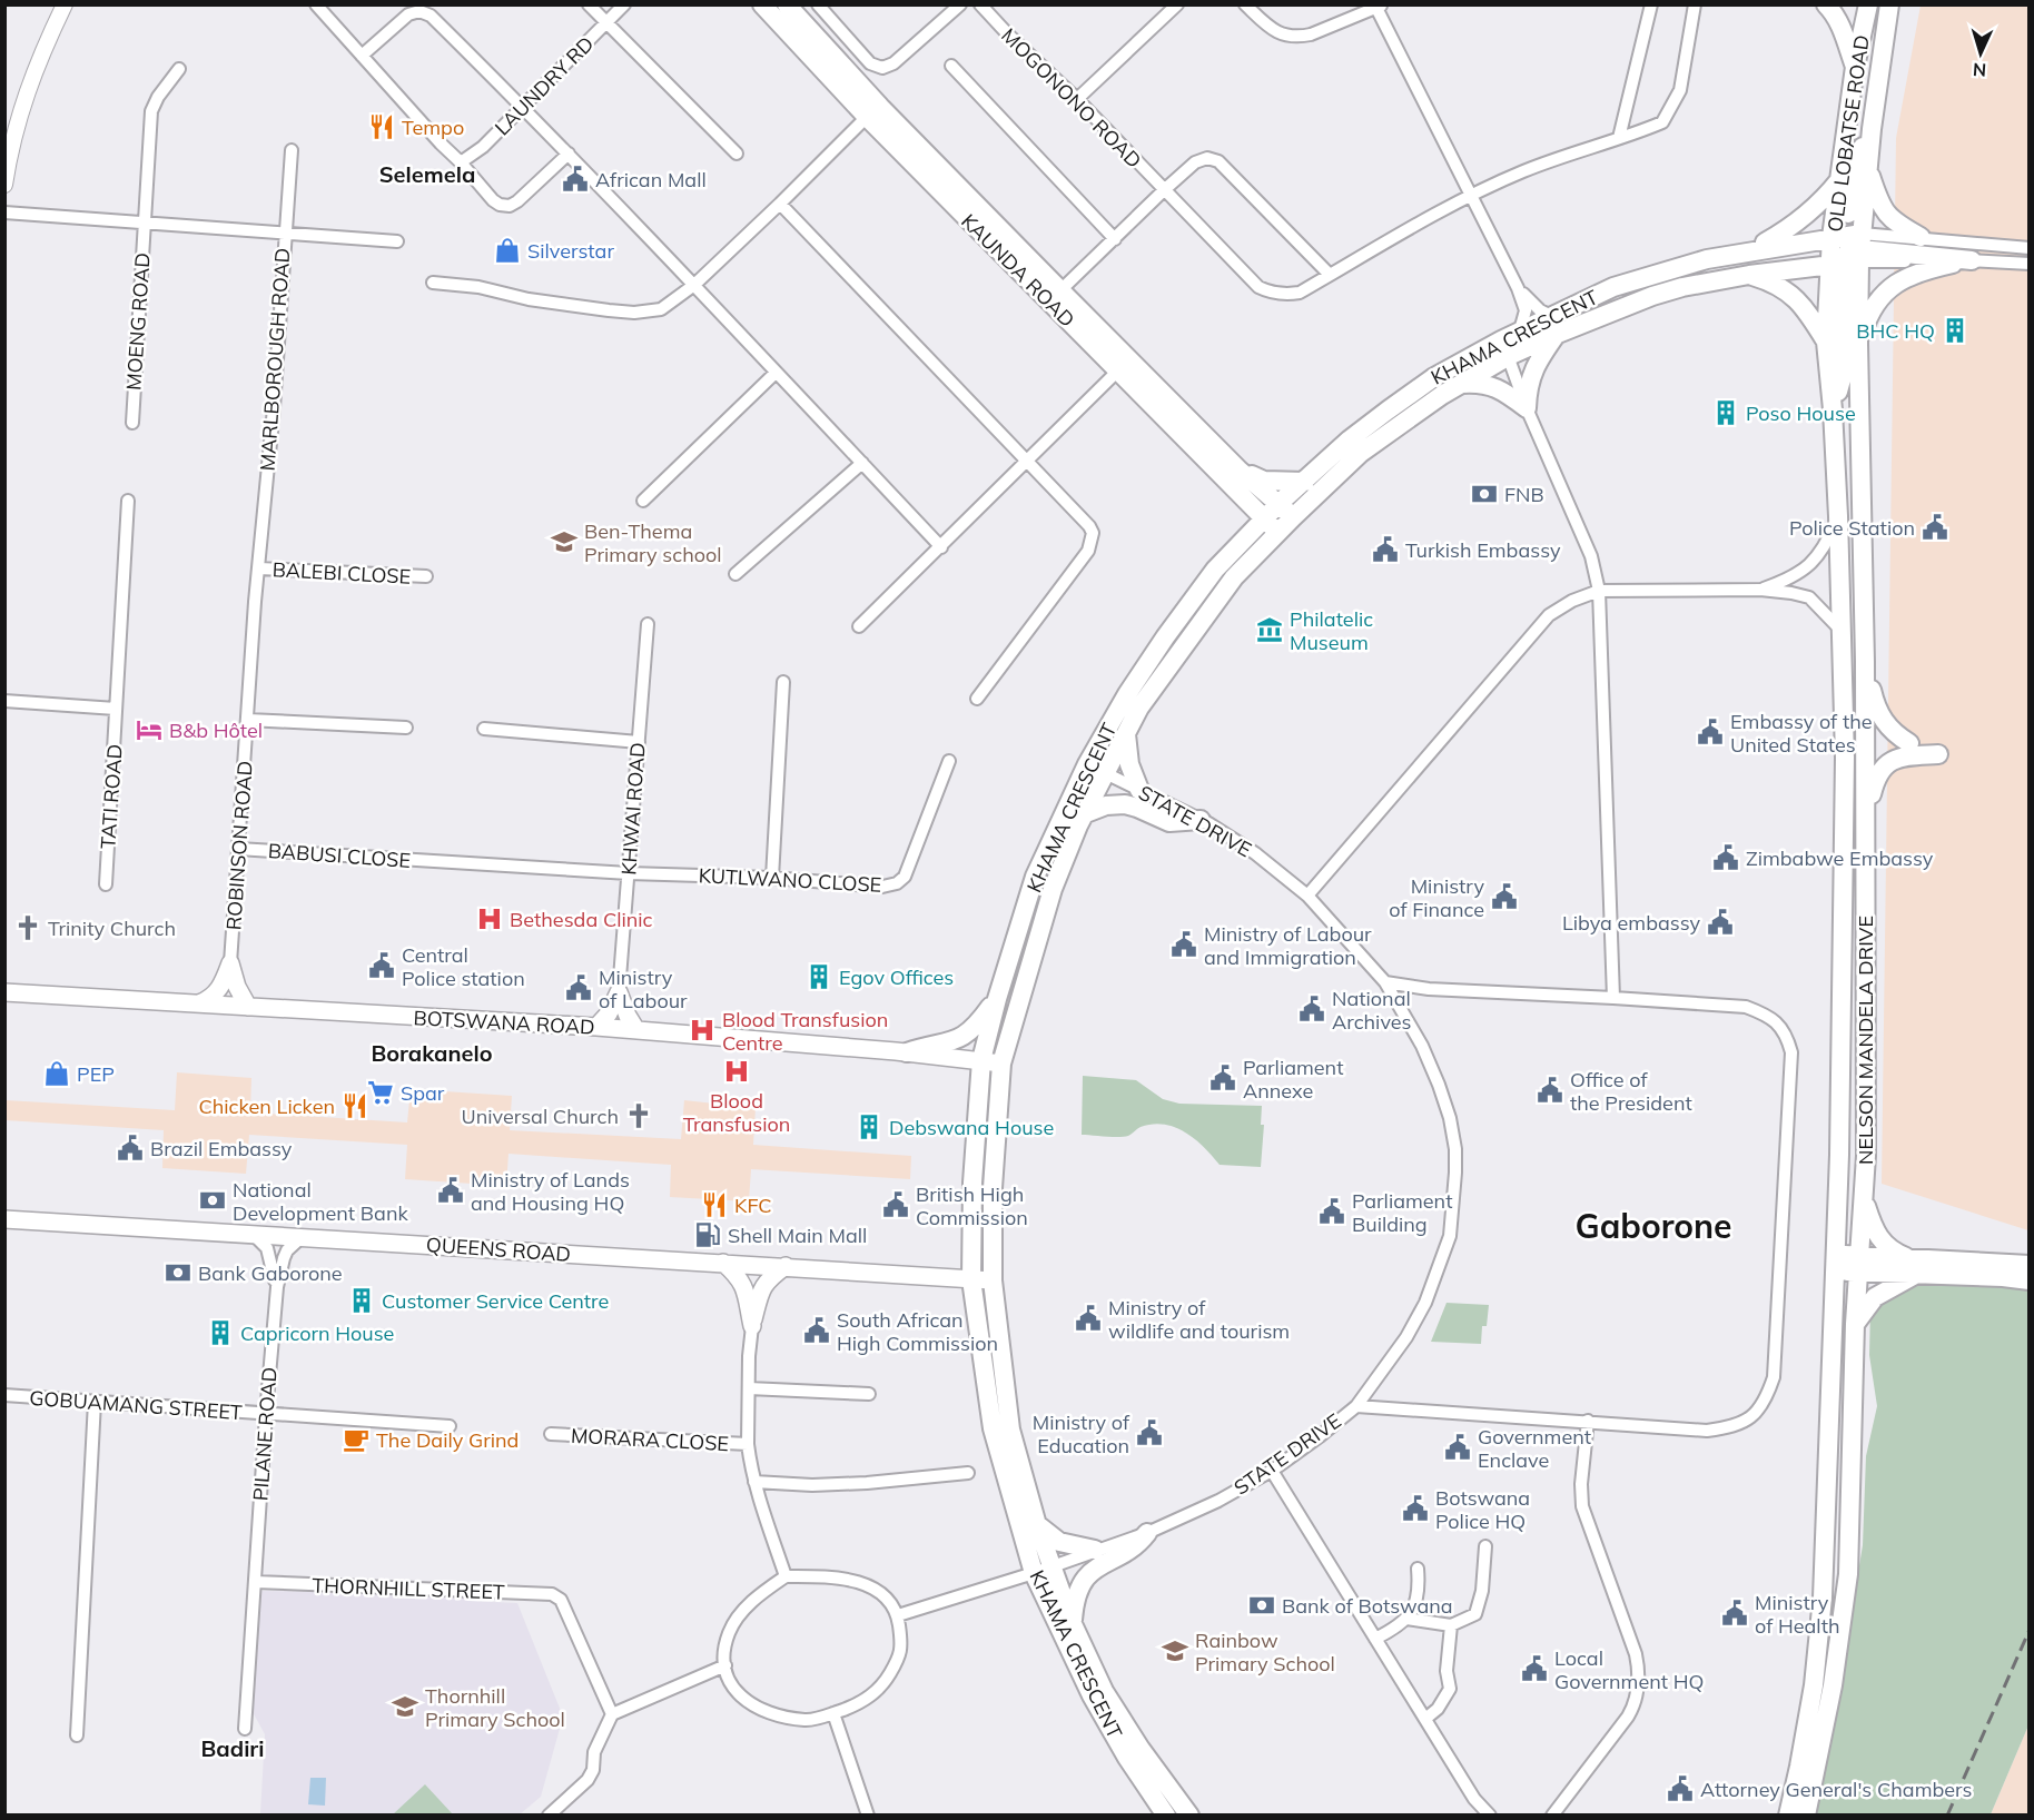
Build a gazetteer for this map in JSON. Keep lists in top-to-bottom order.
{
  "streets": {
    "main road": [
      "OLD LOBATSE ROAD",
      "KAUNDA ROAD",
      "KHAMA CRESCENT",
      "BOTSWANA ROAD",
      "NELSON MANDELA DRIVE",
      "QUEENS ROAD"
    ],
    "street": [
      "LAUNDRY RD",
      "MOGONONO ROAD",
      "MOENG ROAD",
      "MARLBOROUGH ROAD",
      "BALEBI CLOSE",
      "TATI ROAD",
      "KHWAI ROAD",
      "STATE DRIVE",
      "ROBINSON ROAD",
      "BABUSI CLOSE",
      "KUTLWANO CLOSE",
      "GOBUAMANG STREET",
      "PILANE ROAD",
      "MORARA CLOSE",
      "THORNHILL STREET"
    ]
  },
  "crossings": [
    ["OLD LOBATSE ROAD", "KHAMA CRESCENT"],
    ["OLD LOBATSE ROAD", "NELSON MANDELA DRIVE"],
    ["KAUNDA ROAD", "KHAMA CRESCENT"],
    ["KHAMA CRESCENT", "STATE DRIVE"],
    ["KHAMA CRESCENT", "BOTSWANA ROAD"],
    ["KHAMA CRESCENT", "NELSON MANDELA DRIVE"],
    ["KHAMA CRESCENT", "QUEENS ROAD"],
    ["MARLBOROUGH ROAD", "BALEBI CLOSE"],
    ["MARLBOROUGH ROAD", "ROBINSON ROAD"],
    ["BALEBI CLOSE", "ROBINSON ROAD"],
    ["KHWAI ROAD", "BABUSI CLOSE"],
    ["KHWAI ROAD", "KUTLWANO CLOSE"],
    ["ROBINSON ROAD", "BABUSI CLOSE"],
    ["BABUSI CLOSE", "KUTLWANO CLOSE"],
    ["GOBUAMANG STREET", "PILANE ROAD"],
    ["PILANE ROAD", "THORNHILL STREET"]
  ],
  "districts": [
    "Selemela",
    "Borakanelo",
    "Gaborone",
    "Badiri"
  ],
  "places": {
    "restaurant": ["Tempo", "Chicken Licken", "KFC"],
    "public building": [
      "African Mall",
      "Police Station",
      "Turkish Embassy",
      "Embassy of the United States",
      "Zimbabwe Embassy",
      "Ministry of Finance",
      "Libya embassy",
      "Ministry of Labour and Immigration",
      "Central Police station",
      "Ministry of Labour",
      "National Archives",
      "Parliament Annexe",
      "Office of the President",
      "Brazil Embassy",
      "Ministry of Lands and Housing HQ",
      "British High Commission",
      "Parliament Building",
      "Ministry of wildlife and tourism",
      "South African High Commission",
      "Ministry of Education",
      "Government Enclave",
      "Botswana Police HQ",
      "Ministry of Health",
      "Local Government HQ",
      "Attorney General's Chambers"
    ],
    "shop": ["Silverstar", "PEP"],
    "building": [
      "BHC HQ",
      "Poso House",
      "Egov Offices",
      "Debswana House",
      "Customer Service Centre",
      "Capricorn House"
    ],
    "bank": [
      "FNB",
      "National Development Bank",
      "Bank Gaborone",
      "Bank of Botswana"
    ],
    "school or university": ["Ben-Thema Primary school", "Rainbow Primary School", "Thornhill Primary School"],
    "museum": ["Philatelic Museum"],
    "hotel": ["B&b Hôtel"],
    "hospital": ["Bethesda Clinic", "Blood Transfusion Centre", "Blood Transfusion"],
    "church": ["Trinity Church", "Universal Church"],
    "supermarket": ["Spar"],
    "fuel station": ["Shell Main Mall"],
    "cafe": ["The Daily Grind"]
  },
  "north": "bottom"
}
